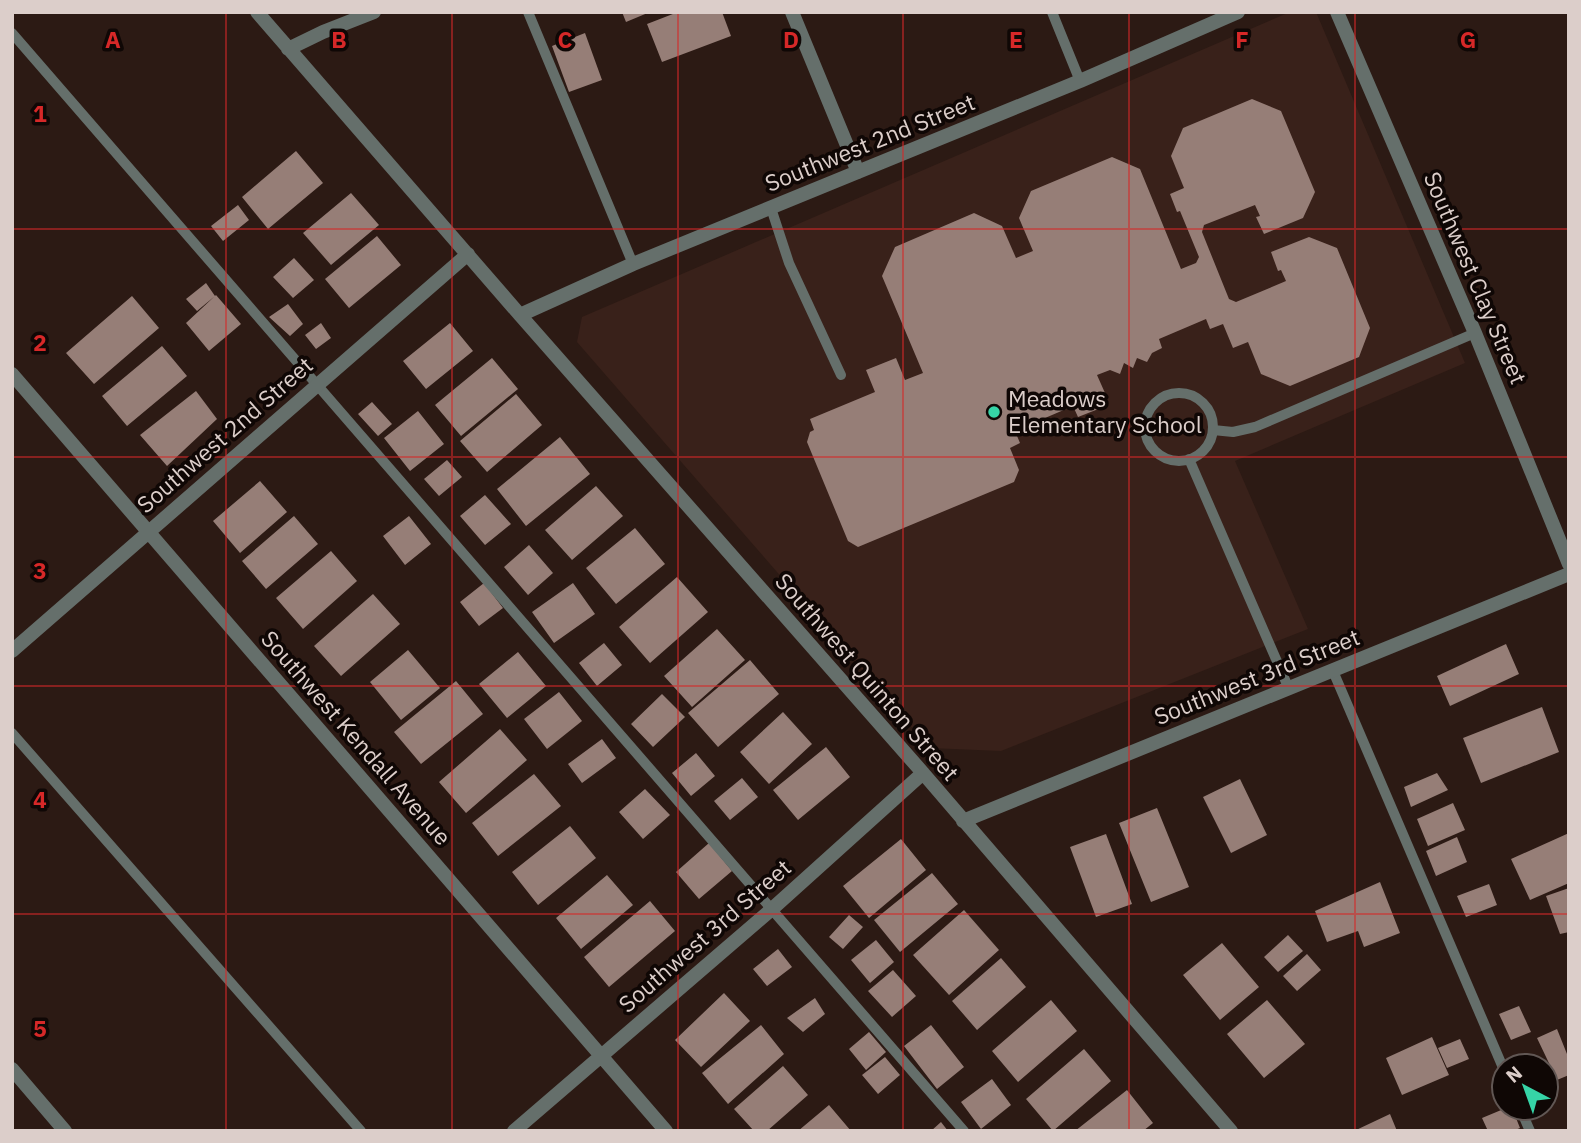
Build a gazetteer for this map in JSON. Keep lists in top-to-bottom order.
{
  "streets": {
    "street": [
      "Southwest 2nd Street",
      "Southwest Clay Street",
      "Southwest Quinton Street",
      "Southwest 3rd Street",
      "Southwest Kendall Avenue"
    ]
  },
  "crossings": [
    ["Southwest 2nd Street", "Southwest Quinton Street"],
    ["Southwest 2nd Street", "Southwest Kendall Avenue"],
    ["Southwest Quinton Street", "Southwest 3rd Street"],
    ["Southwest 3rd Street", "Southwest Kendall Avenue"]
  ],
  "places": ["Meadows Elementary School"],
  "north": "top left",
  "grid": {
    "columns": [
      "A",
      "B",
      "C",
      "D",
      "E",
      "F",
      "G"
    ],
    "rows": [
      "1",
      "2",
      "3",
      "4",
      "5"
    ]
  }
}
